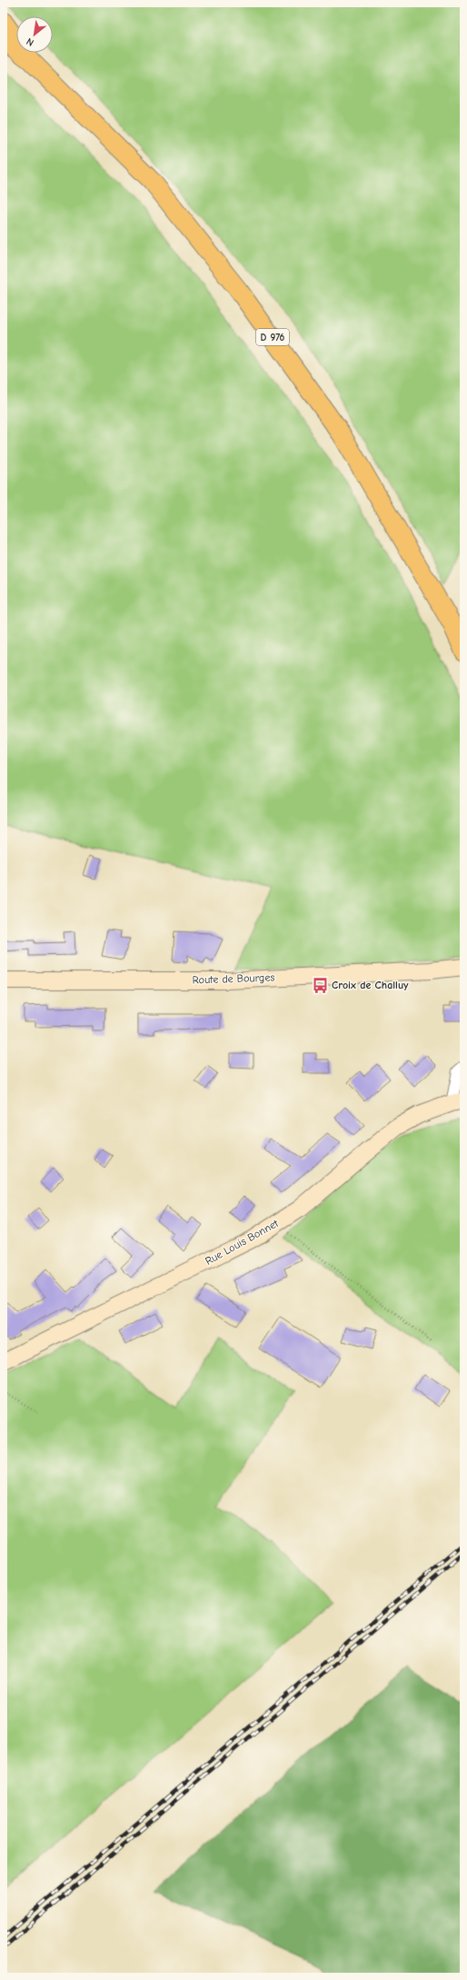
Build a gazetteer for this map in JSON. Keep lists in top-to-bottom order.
{
  "streets": {
    "main road": ["D 976"],
    "street": ["Route de Bourges", "Rue Louis Bonnet"]
  },
  "places": {
    "bus stop": ["Croix de Challuy"]
  },
  "north": "bottom left"
}
